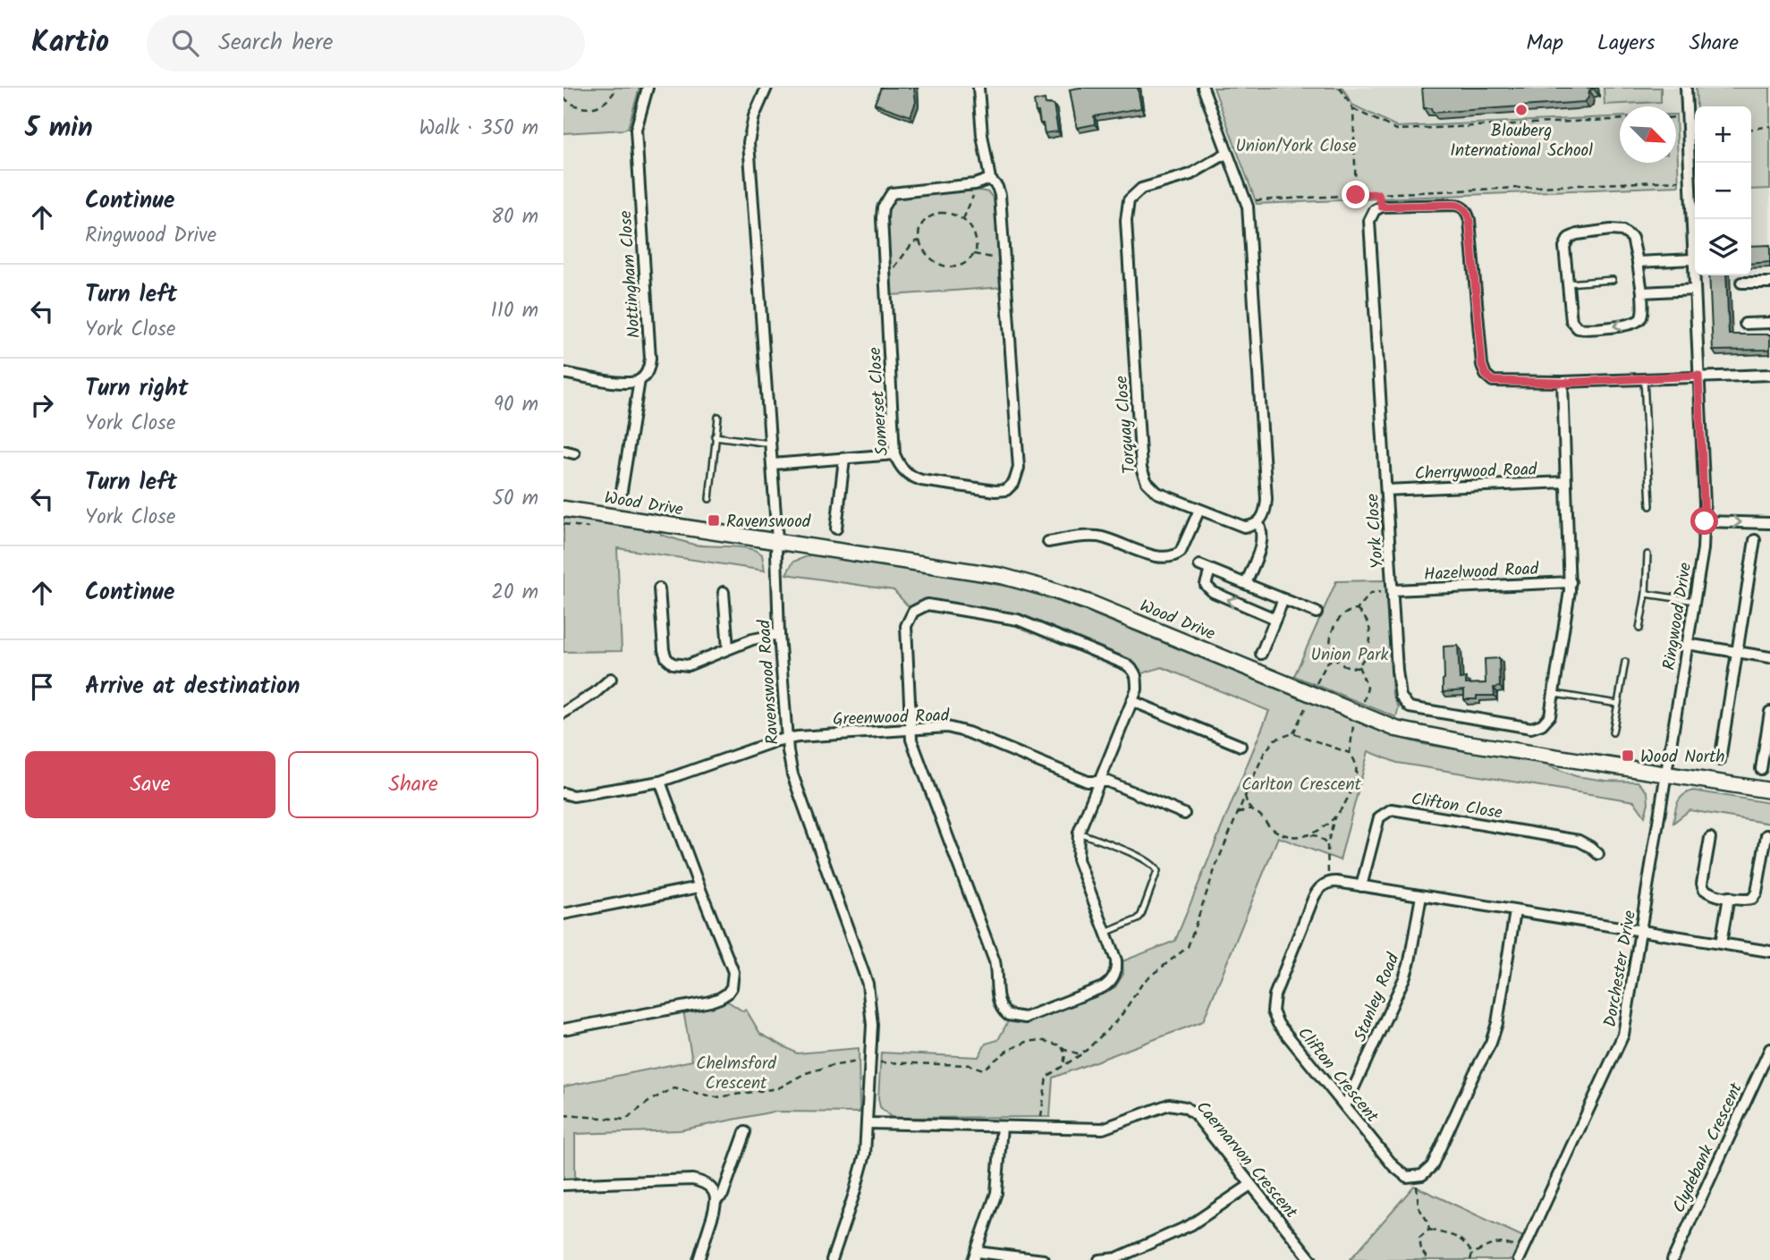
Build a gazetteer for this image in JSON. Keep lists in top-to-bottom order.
{
  "streets": {
    "street": [
      "Nottingham Close",
      "Somerset Close",
      "Torquay Close",
      "Cherrywood Road",
      "Wood Drive",
      "York Close",
      "Hazelwood Road",
      "Ringwood Drive",
      "Ravenswood Road",
      "Greenwood Road",
      "Clifton Close",
      "Dorchester Drive",
      "Stanley Road",
      "Clifton Crescent",
      "Clydebank Crescent",
      "Caernarvon Crescent"
    ]
  },
  "crossings": [
    ["Cherrywood Road", "York Close"],
    ["Wood Drive", "Ringwood Drive"],
    ["Wood Drive", "Ravenswood Road"],
    ["Wood Drive", "Dorchester Drive"],
    ["York Close", "Hazelwood Road"],
    ["Ringwood Drive", "Dorchester Drive"],
    ["Ravenswood Road", "Greenwood Road"],
    ["Ravenswood Road", "Caernarvon Crescent"],
    ["Stanley Road", "Clifton Crescent"]
  ],
  "parks": [
    "Union/York Close",
    "Union Park",
    "Carlton Crescent",
    "Chelmsford Crescent"
  ],
  "places": {
    "other": ["Blouberg International School"],
    "transit": ["Ravenswood", "Wood North"]
  },
  "north": "bottom right",
  "page": {
    "header": "Kartio",
    "search": "Search here",
    "nav": ["Map", "Layers", "Share"],
    "heading": ["5 min", "Walk · 350 m"],
    "map_buttons": ["+", "−"],
    "list": [
      ["Continue", "Ringwood Drive", "80 m"],
      ["Turn left", "York Close", "110 m"],
      ["Turn right", "York Close", "90 m"],
      ["Turn left", "York Close", "50 m"],
      ["Continue", "20 m"],
      "Arrive at destination"
    ],
    "buttons": ["Save", "Share"]
  }
}
